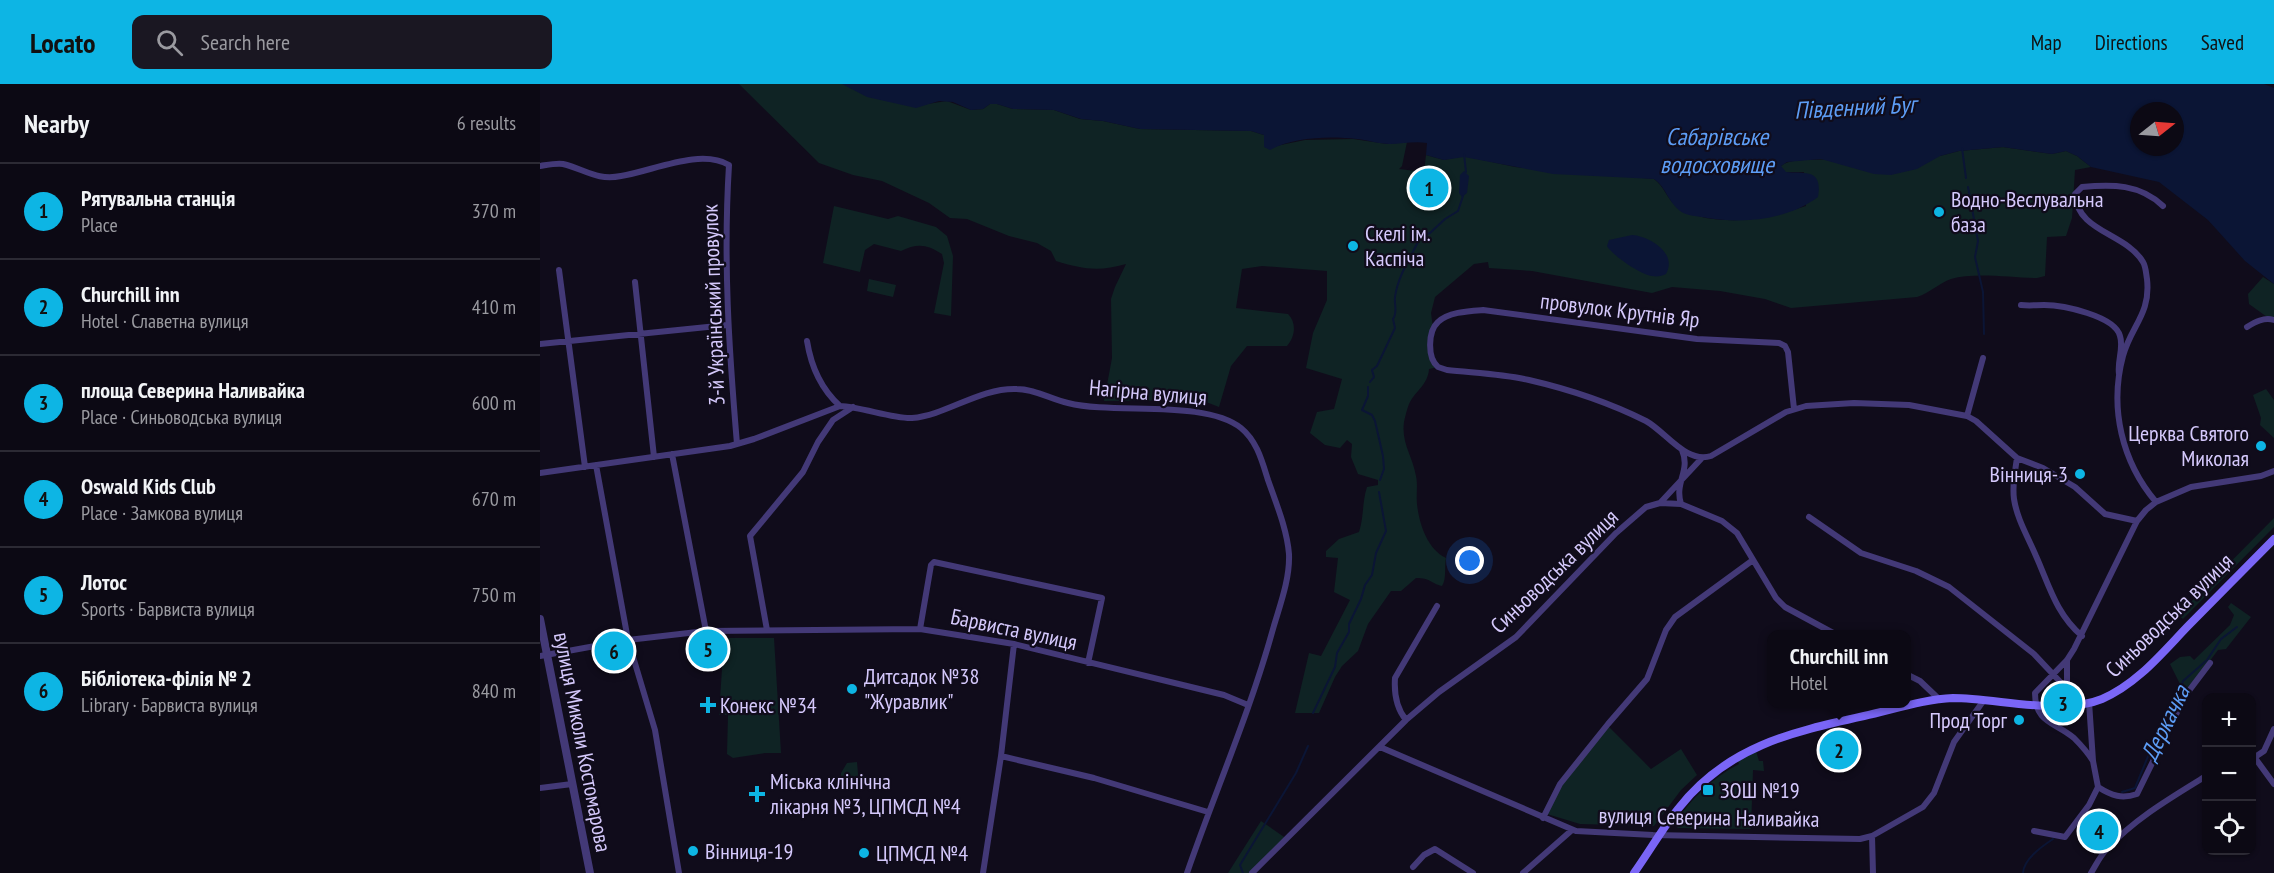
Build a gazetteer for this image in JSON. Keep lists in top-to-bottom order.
{
  "streets": {
    "main road": ["Синьоводська вулиця"],
    "street": [
      "3-й Український провулок",
      "провулок Крутнів Яр",
      "Нагірна вулиця",
      "Барвиста вулиця",
      "вулиця Миколи Костомарова",
      "вулиця Северина Наливайка"
    ]
  },
  "crossings": [
    ["провулок Крутнів Яр", "Синьоводська вулиця"],
    ["Нагірна вулиця", "Барвиста вулиця"],
    ["Синьоводська вулиця", "вулиця Северина Наливайка"],
    ["Барвиста вулиця", "вулиця Миколи Костомарова"]
  ],
  "water": ["Південний Буг", "Сабарівське водосховище", "Деркачка"],
  "places": {
    "other": [
      "Водно-Веслувальна база",
      "Скелі ім. Каспіча",
      "Церква Святого Миколая",
      "Вінниця-3",
      "Дитсадок №38 \"Журавлик\"",
      "Прод Торг",
      "Вінниця-19",
      "ЦПМСД №4"
    ],
    "health": ["Конекс №34", "Міська клінічна лікарня №3, ЦПМСД №4"],
    "transit": ["ЗОШ №19"]
  },
  "north": "right",
  "page": {
    "header": "Locato",
    "search": "Search here",
    "nav": ["Map", "Directions", "Saved"],
    "heading": ["Nearby", "6 results"],
    "list": [
      {
        "mark": "1",
        "name": "Рятувальна станція",
        "note": "Place",
        "value": "370 m"
      },
      {
        "mark": "2",
        "name": "Churchill inn",
        "note": "Hotel · Славетна вулиця",
        "value": "410 m"
      },
      {
        "mark": "3",
        "name": "площа Северина Наливайка",
        "note": "Place · Синьоводська вулиця",
        "value": "600 m"
      },
      {
        "mark": "4",
        "name": "Oswald Kids Club",
        "note": "Place · Замкова вулиця",
        "value": "670 m"
      },
      {
        "mark": "5",
        "name": "Лотос",
        "note": "Sports · Барвиста вулиця",
        "value": "750 m"
      },
      {
        "mark": "6",
        "name": "Бібліотека-філія № 2",
        "note": "Library · Барвиста вулиця",
        "value": "840 m"
      }
    ],
    "pins": [
      "1",
      "5",
      "6",
      "3",
      "2",
      "4"
    ],
    "popup": ["Churchill inn", "Hotel"],
    "map_buttons": ["+", "−"]
  }
}
